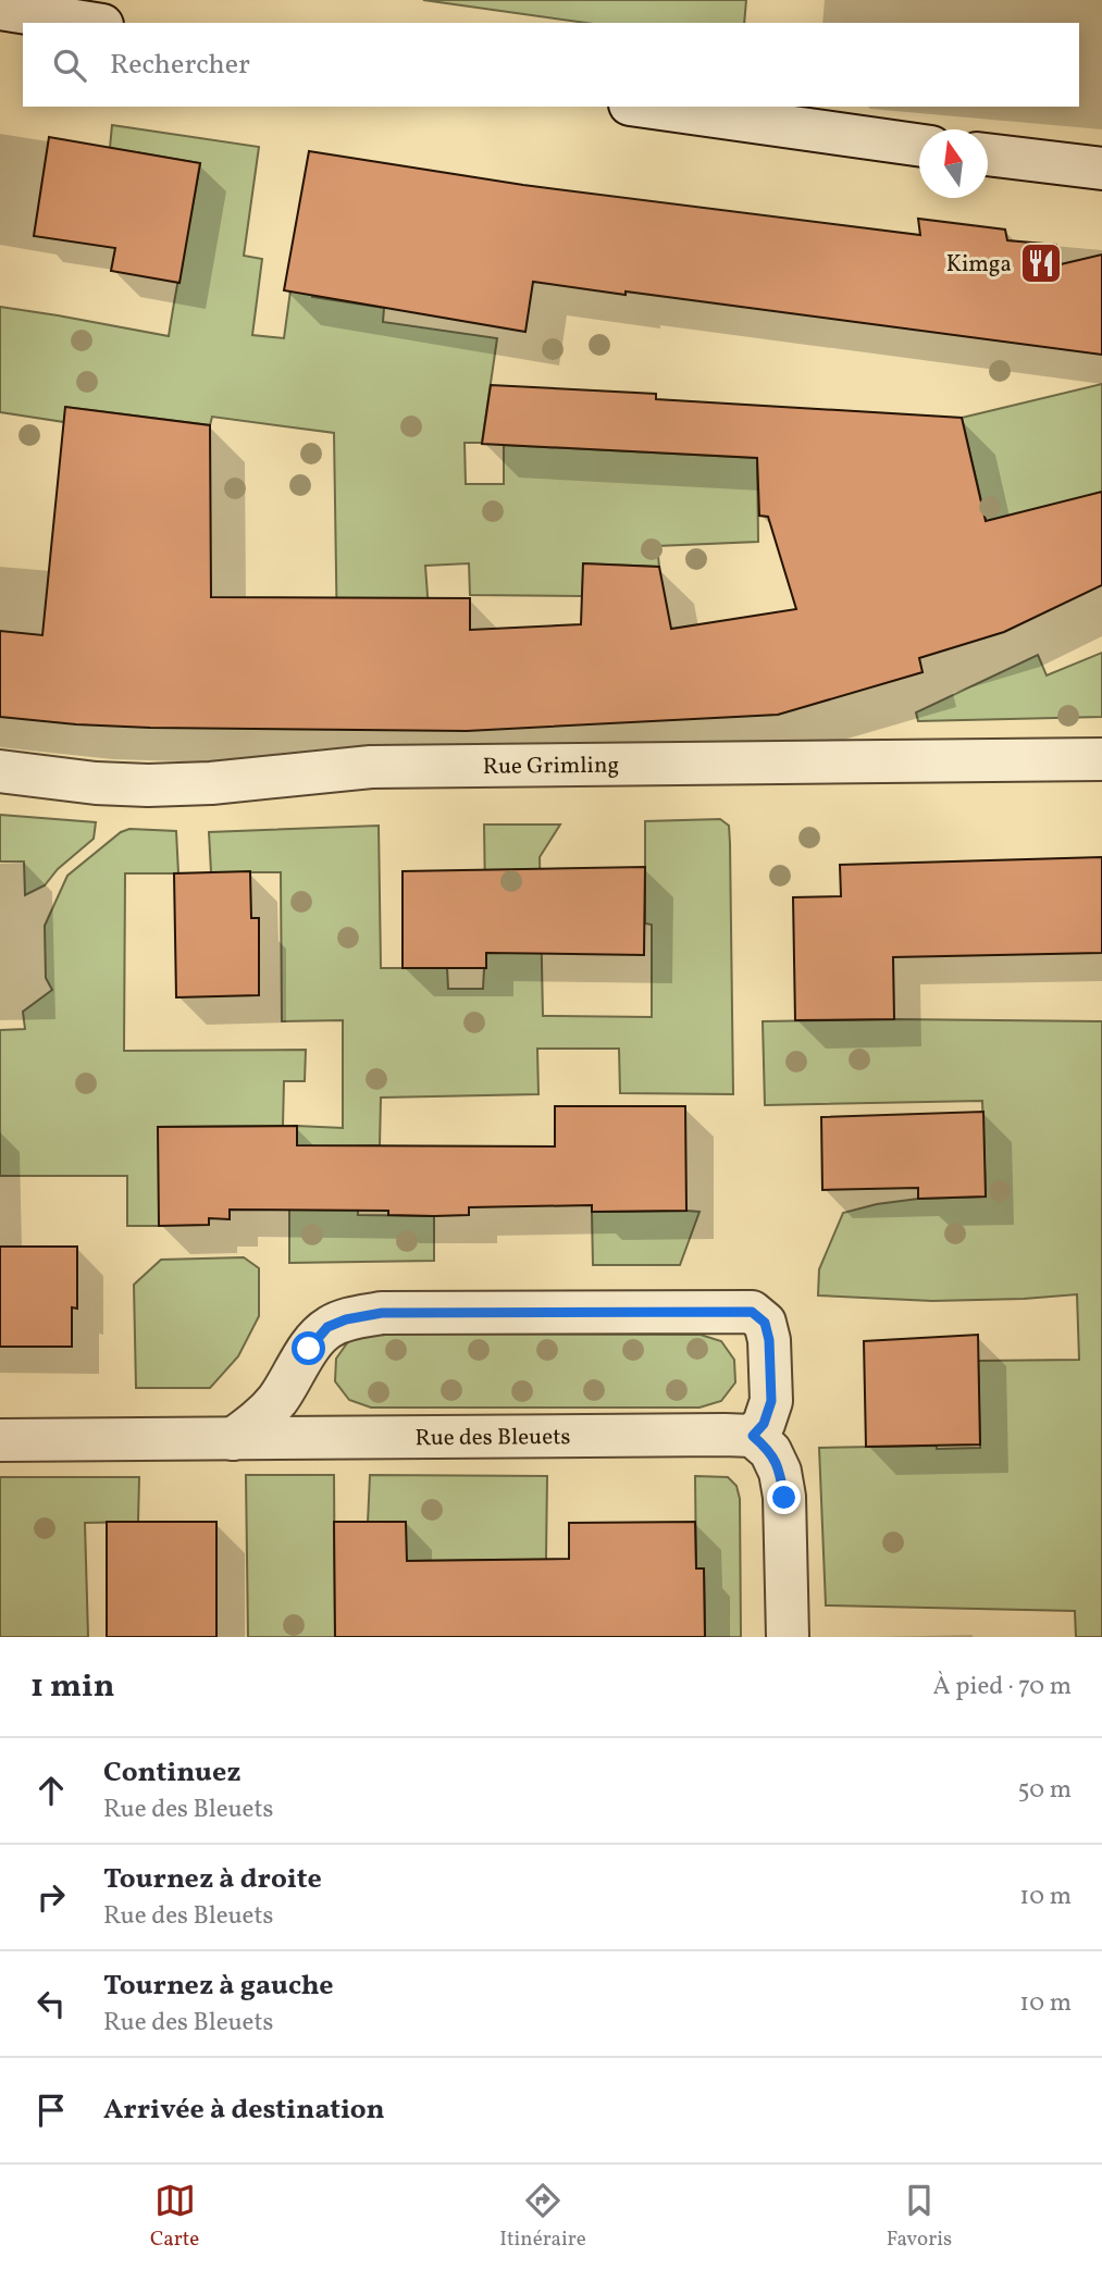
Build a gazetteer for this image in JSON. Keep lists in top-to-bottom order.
{
  "streets": {
    "street": ["Rue Grimling", "Rue des Bleuets"]
  },
  "places": {
    "restaurant": ["Kimga"]
  },
  "north": "top",
  "page": {
    "search": "Rechercher",
    "heading": ["1 min", "À pied · 70 m"],
    "list": [
      ["Continuez", "Rue des Bleuets", "50 m"],
      ["Tournez à droite", "Rue des Bleuets", "10 m"],
      ["Tournez à gauche", "Rue des Bleuets", "10 m"],
      "Arrivée à destination"
    ],
    "nav": ["Carte", "Itinéraire", "Favoris"]
  }
}
